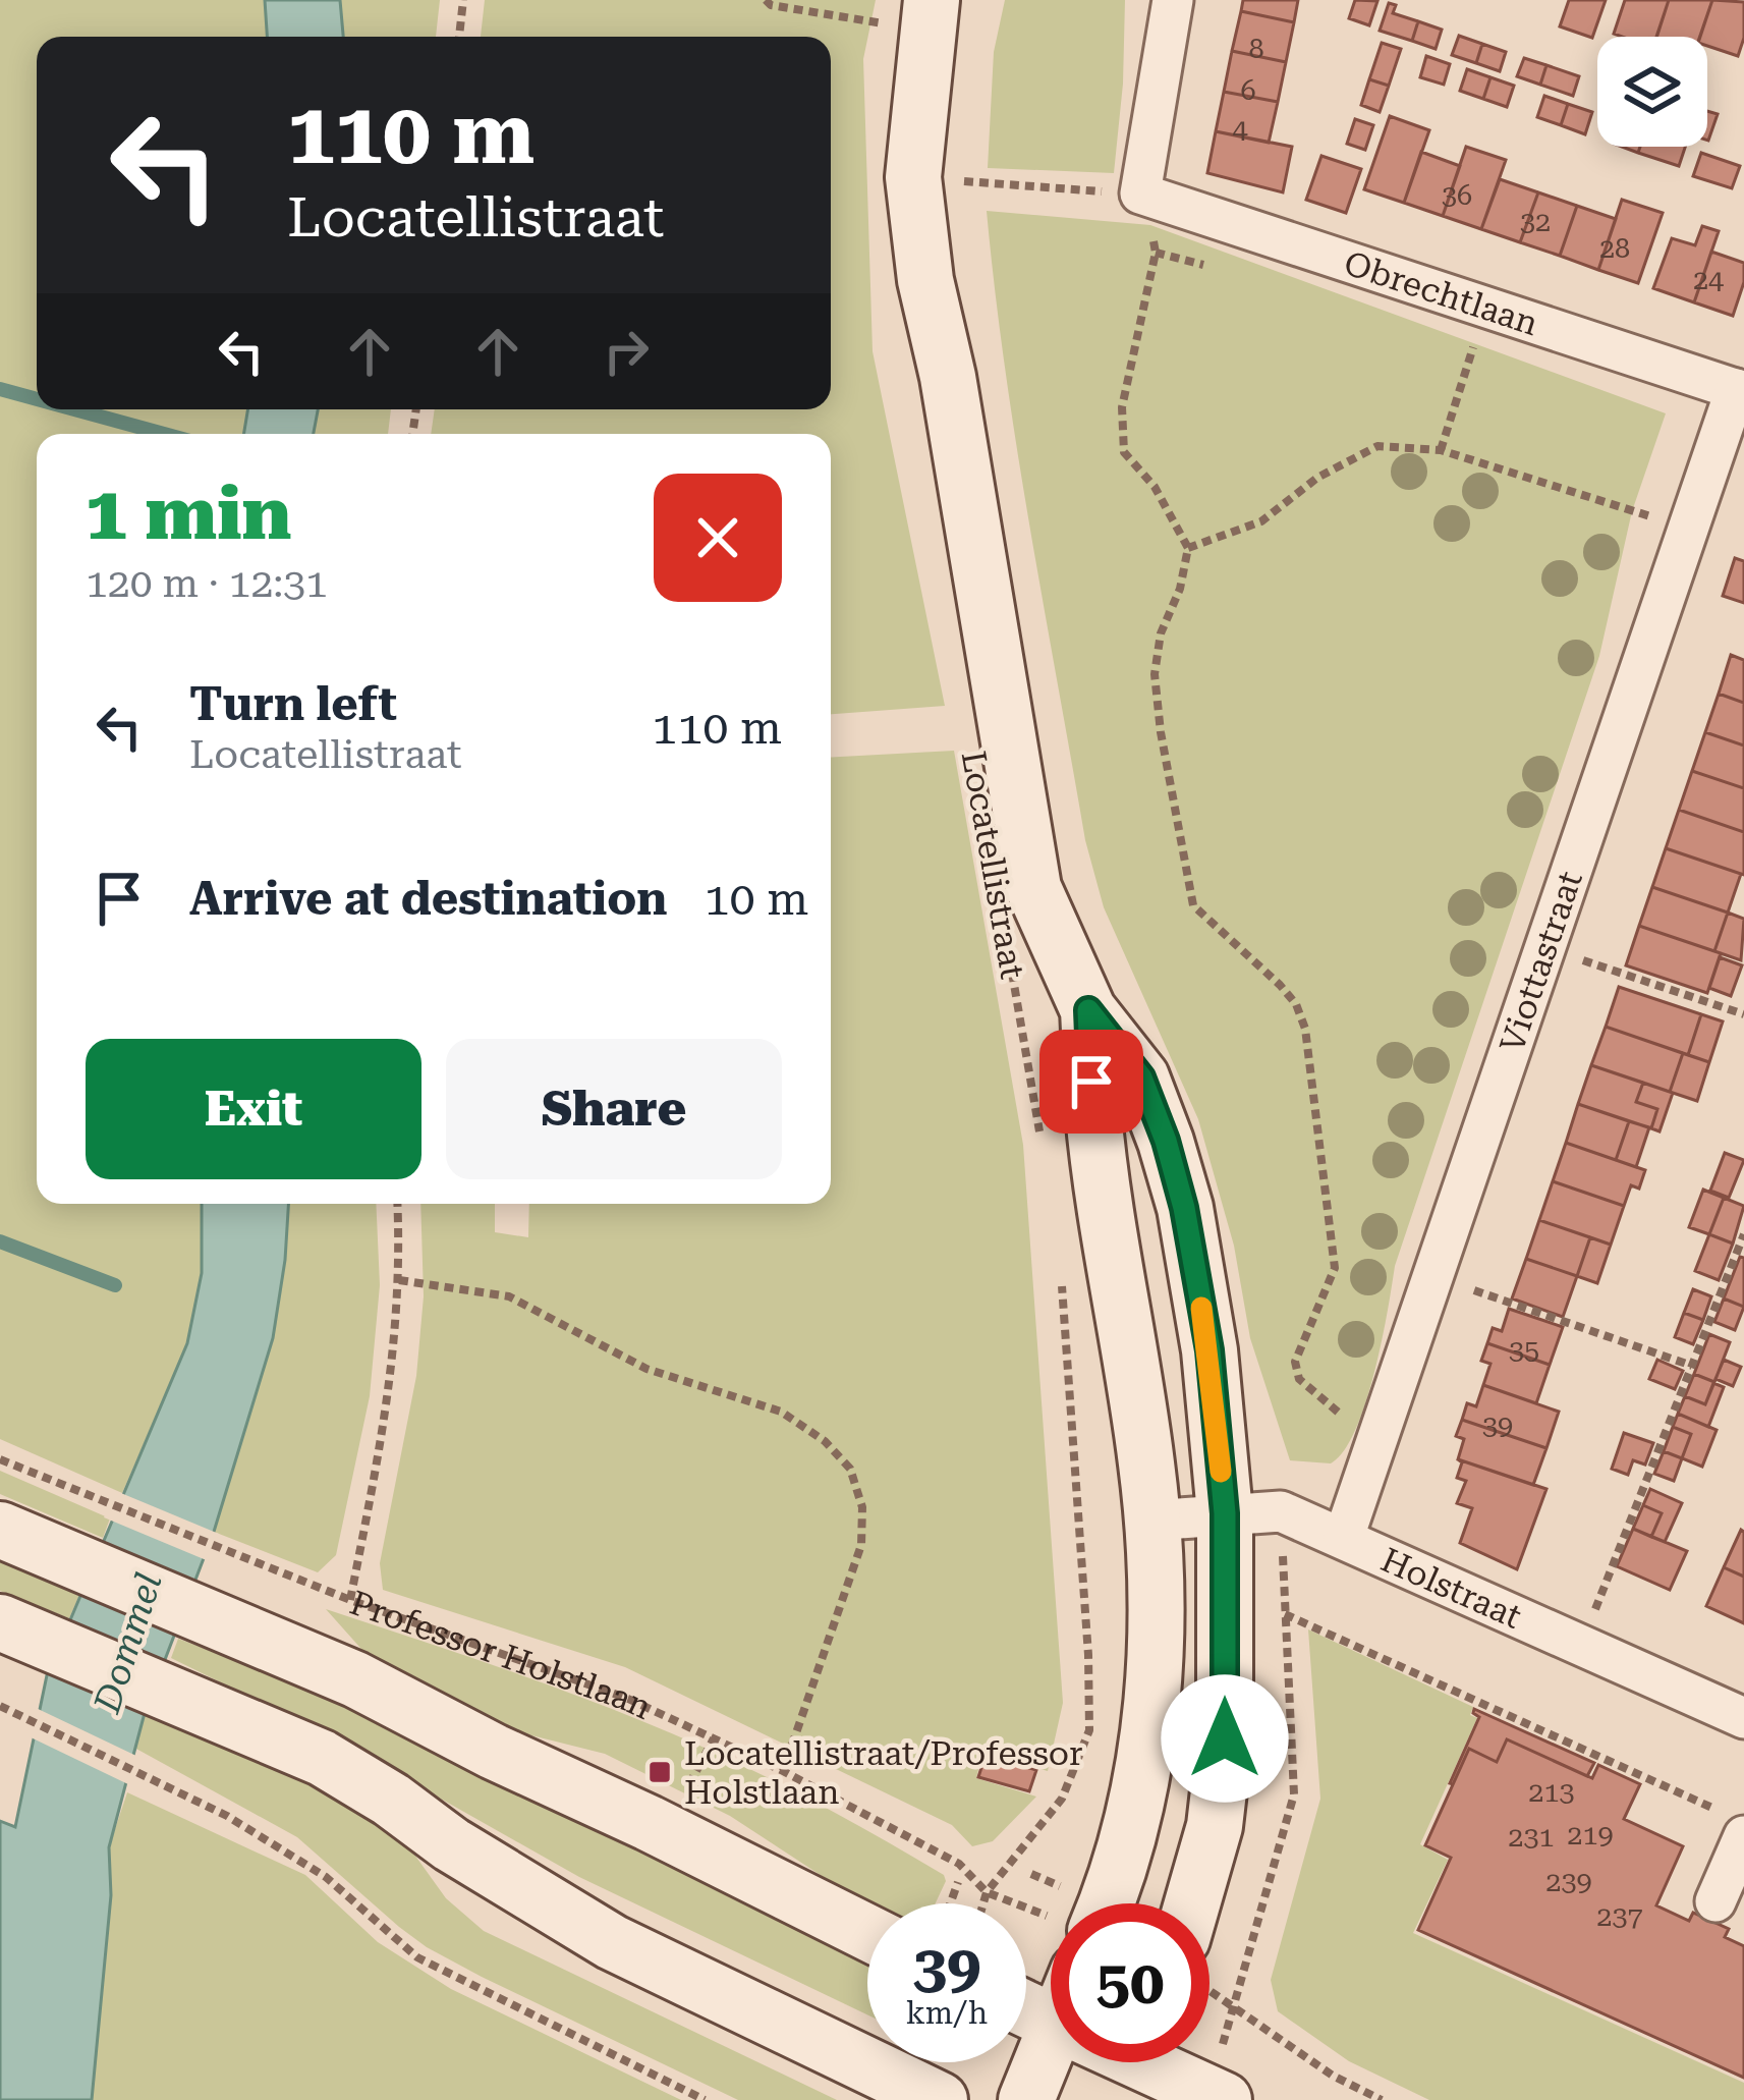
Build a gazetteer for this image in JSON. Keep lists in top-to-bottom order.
{
  "streets": {
    "main road": ["Locatellistraat"],
    "street": ["Obrechtlaan", "Viottastraat", "Holstraat"],
    "path": ["Professor Holstlaan"]
  },
  "crossings": [
    ["Obrechtlaan", "Viottastraat"],
    ["Locatellistraat", "Holstraat"],
    ["Viottastraat", "Holstraat"]
  ],
  "water": ["Dommel"],
  "places": {
    "transit": ["Locatellistraat/Professor Holstlaan"]
  },
  "house_numbers": [
    "8",
    "6",
    "4",
    "36",
    "32",
    "28",
    "24",
    "35",
    "39",
    "213",
    "219",
    "231",
    "239",
    "237"
  ],
  "page": {
    "turn": ["110 m", "Locatellistraat"],
    "heading": ["1 min", "120 m · 12:31"],
    "list": [
      {
        "name": "Turn left",
        "note": "Locatellistraat",
        "value": "110 m"
      },
      {
        "name": "Arrive at destination",
        "value": "10 m"
      }
    ],
    "buttons": ["Exit", "Share"],
    "speed": "39 km/h",
    "limit": "50"
  }
}
